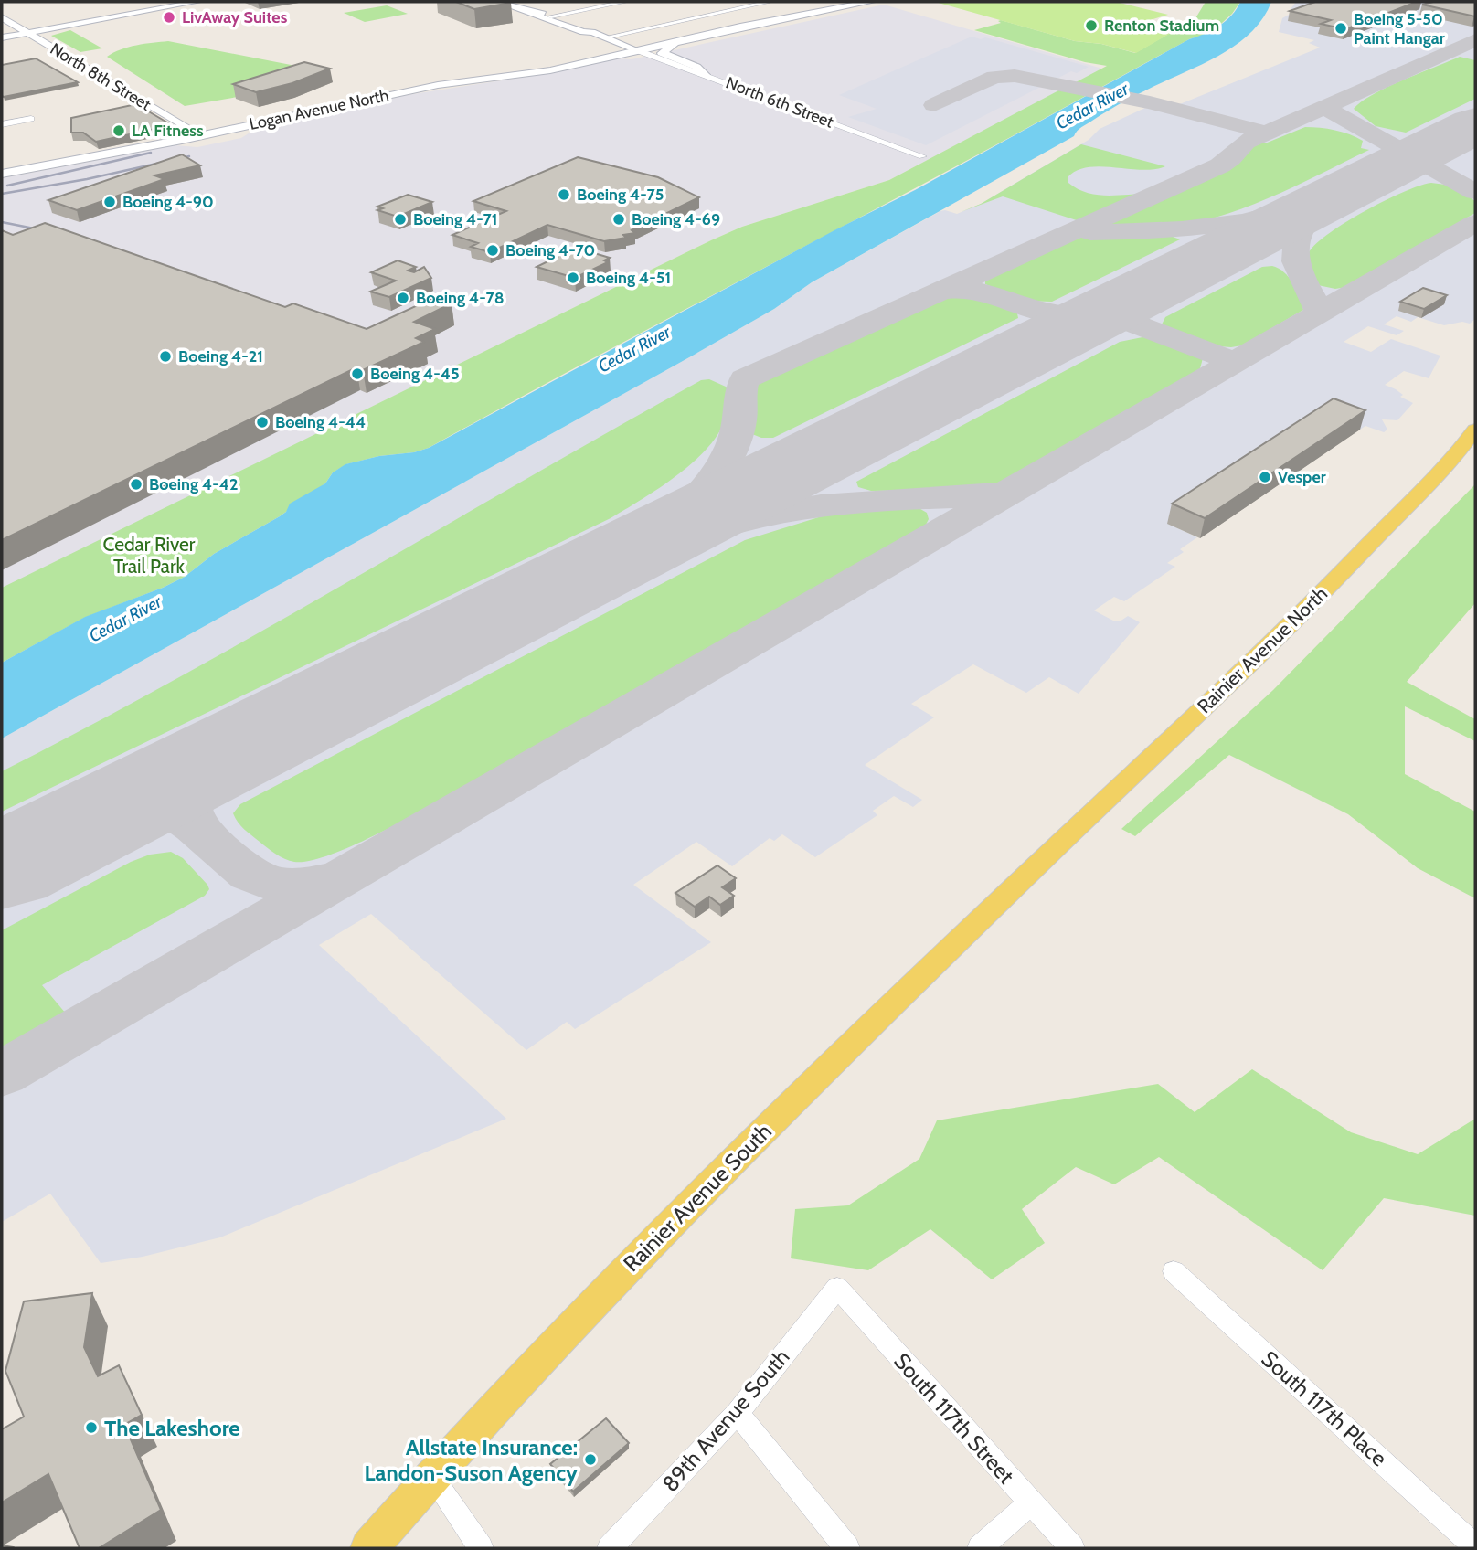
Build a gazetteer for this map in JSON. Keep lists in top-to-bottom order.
{
  "streets": {
    "main road": ["Logan Avenue North", "Rainier Avenue North", "Rainier Avenue South"],
    "street": [
      "North 8th Street",
      "North 6th Street",
      "South 117th Place",
      "South 117th Street",
      "89th Avenue South"
    ]
  },
  "crossings": [
    ["North 8th Street", "Logan Avenue North"],
    ["North 6th Street", "Logan Avenue North"],
    ["Rainier Avenue North", "Rainier Avenue South"],
    ["South 117th Street", "89th Avenue South"]
  ],
  "water": ["Cedar River"],
  "parks": ["Cedar River Trail Park"],
  "places": [
    "LivAway Suites",
    "Renton Stadium",
    "Boeing 5-50 Paint Hangar",
    "LA Fitness",
    "Boeing 4-75",
    "Boeing 4-90",
    "Boeing 4-71",
    "Boeing 4-69",
    "Boeing 4-70",
    "Boeing 4-51",
    "Boeing 4-78",
    "Boeing 4-21",
    "Boeing 4-45",
    "Boeing 4-44",
    "Vesper",
    "Boeing 4-42",
    "The Lakeshore",
    "Allstate Insurance: Landon-Suson Agency"
  ]
}
